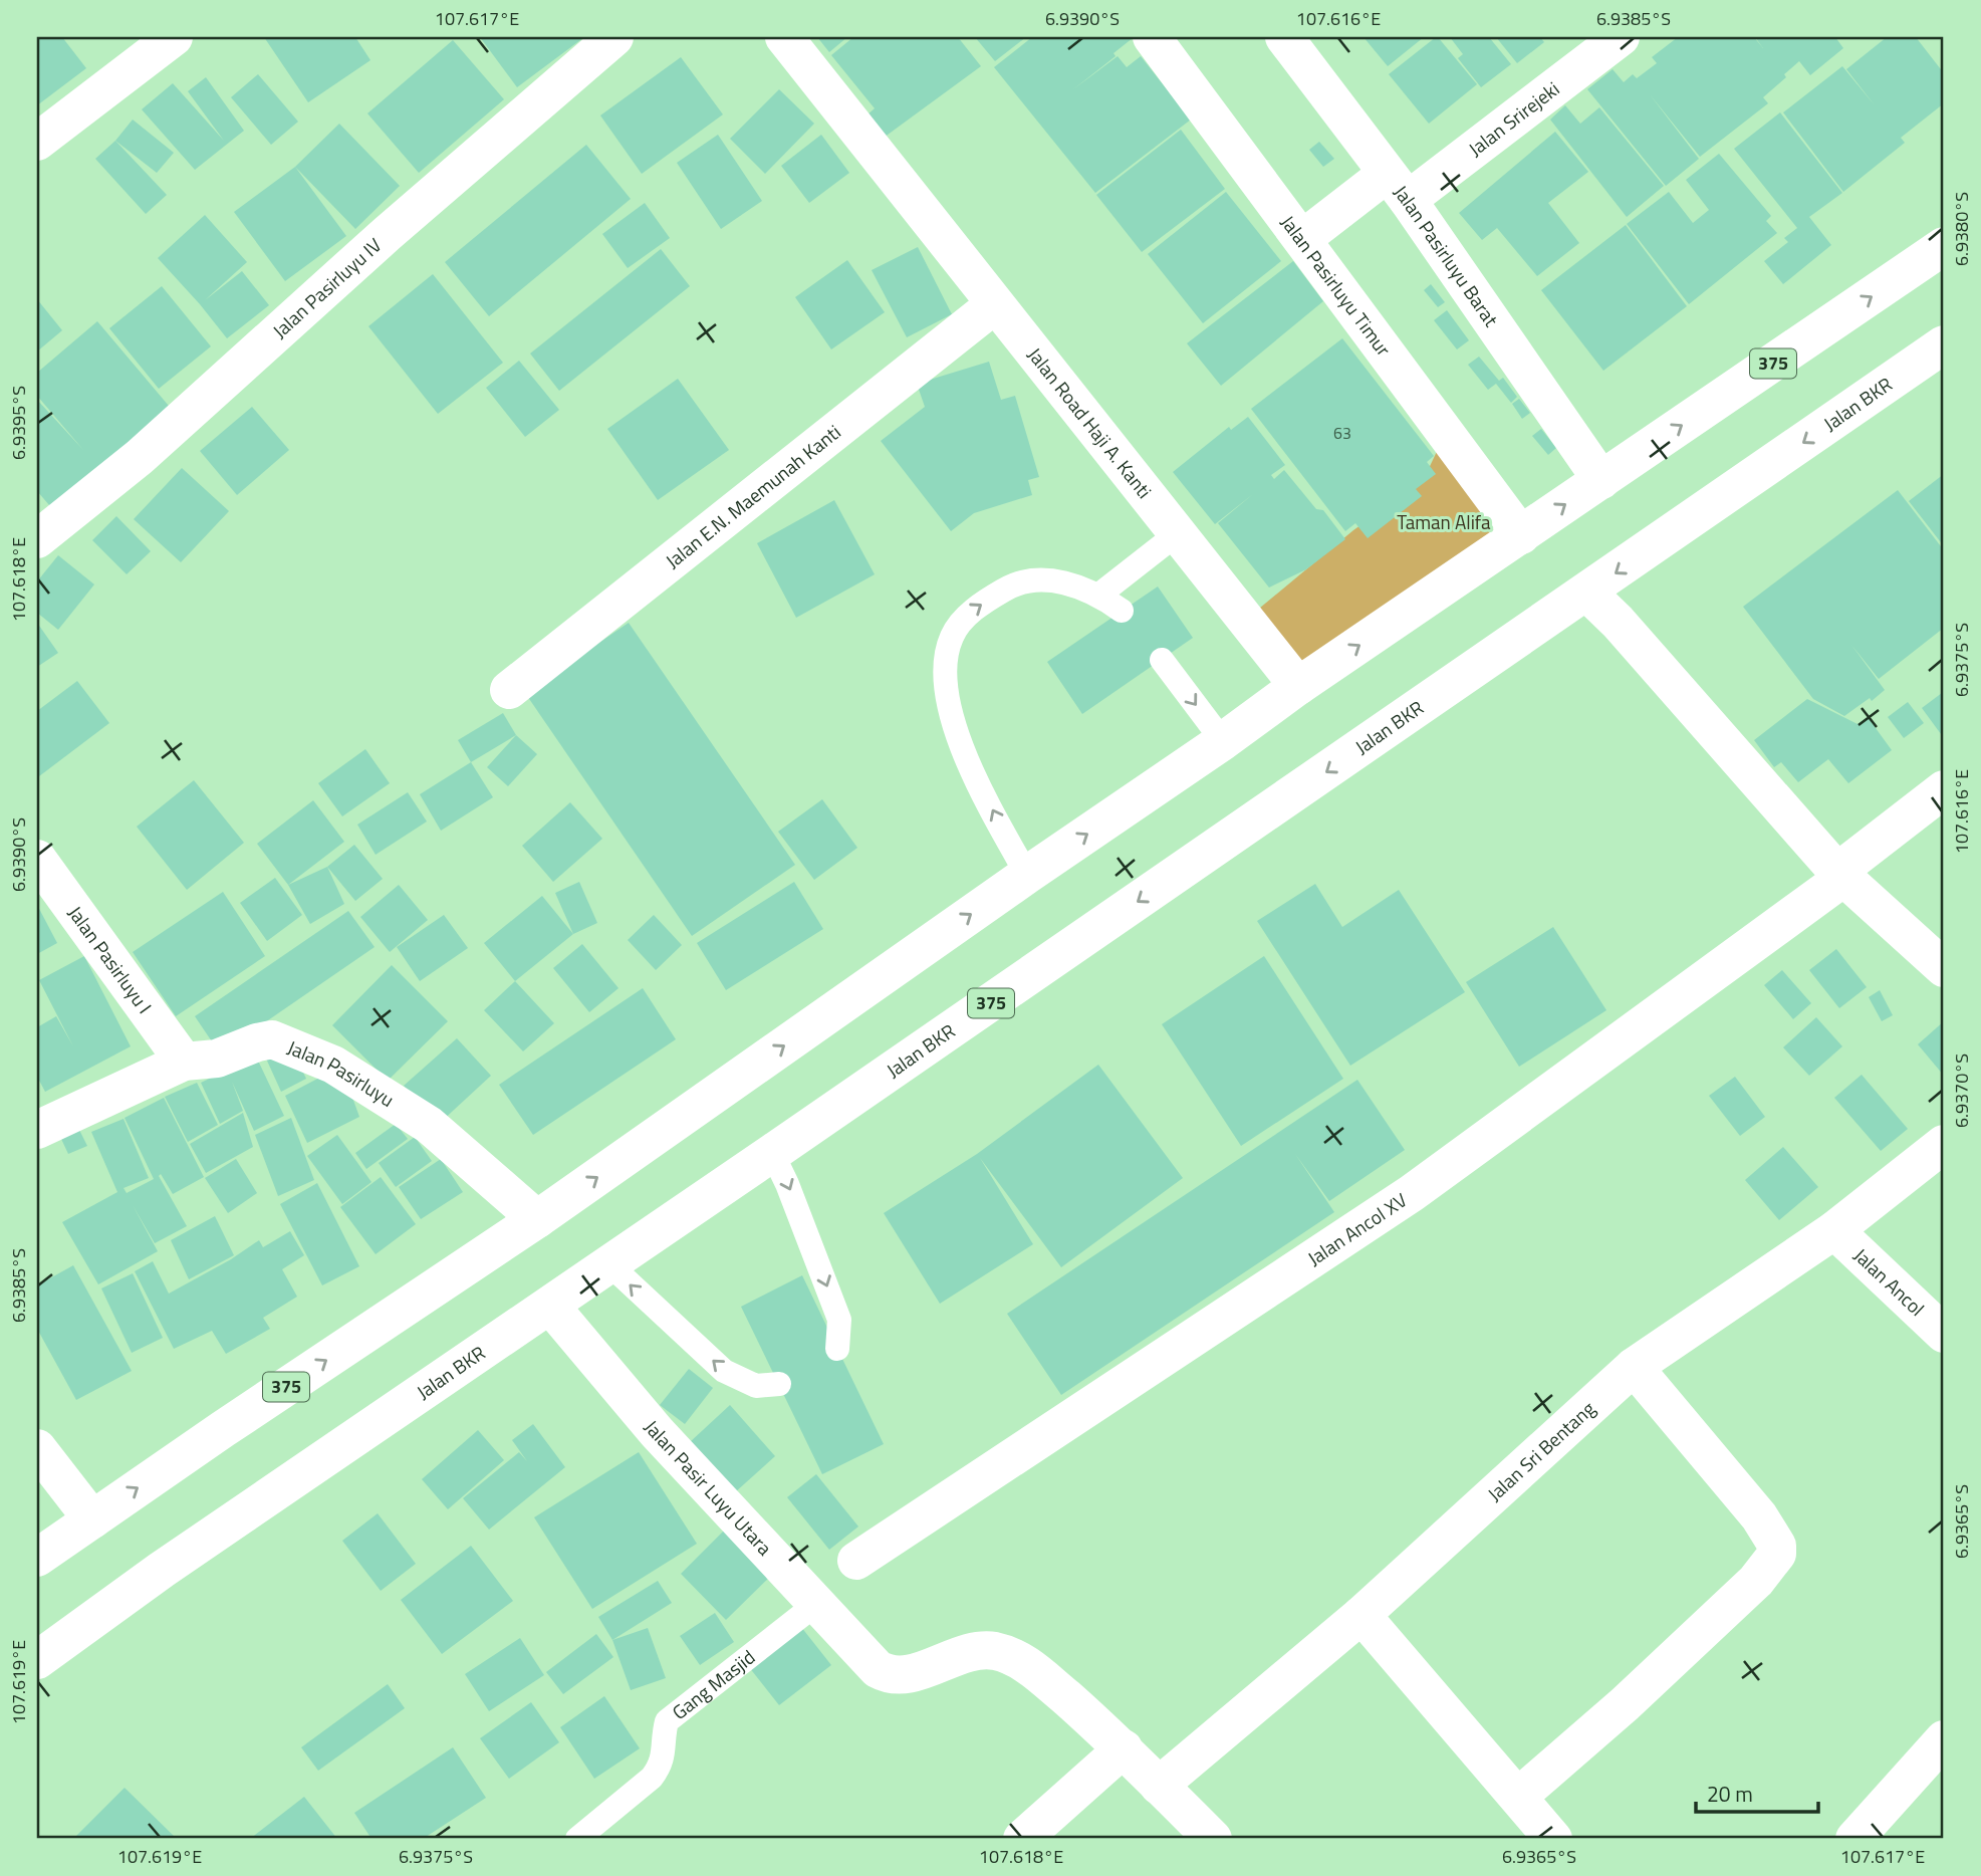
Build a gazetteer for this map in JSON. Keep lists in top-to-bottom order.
{
  "streets": {
    "street": [
      "Jalan Srirejeki",
      "Jalan Pasirluyu Barat",
      "Jalan Pasirluyu Timur",
      "Jalan Pasirluyu IV",
      "375",
      "Jalan BKR",
      "Jalan Road Haji A. Kanti",
      "Jalan E.N. Maemunah Kanti",
      "Jalan Pasirluyu I",
      "Jalan Pasirluyu",
      "Jalan Ancol XV",
      "Jalan Ancol",
      "Jalan Sri Bentang",
      "Jalan Pasir Luyu Utara"
    ],
    "lane": ["Gang Masjid"]
  },
  "crossings": [
    ["Jalan Srirejeki", "Jalan Pasirluyu Barat"],
    ["Jalan Srirejeki", "Jalan Pasirluyu Timur"],
    ["Jalan Pasirluyu Barat", "375"],
    ["Jalan Pasirluyu Timur", "375"],
    ["375", "Jalan Road Haji A. Kanti"],
    ["375", "Jalan Pasirluyu"],
    ["Jalan BKR", "Jalan Pasir Luyu Utara"],
    ["Jalan Road Haji A. Kanti", "Jalan E.N. Maemunah Kanti"],
    ["Jalan Pasirluyu I", "Jalan Pasirluyu"],
    ["Jalan Ancol", "Jalan Sri Bentang"],
    ["Jalan Sri Bentang", "Jalan Pasir Luyu Utara"],
    ["Jalan Pasir Luyu Utara", "Gang Masjid"]
  ],
  "parks": ["Taman Alifa"],
  "house_numbers": ["63"],
  "scale_bar": "20 m",
  "coordinates": [
    "107.617°E",
    "6.9390°S",
    "107.616°E",
    "6.9385°S",
    "6.9380°S",
    "6.9395°S",
    "107.618°E",
    "6.9375°S",
    "6.9370°S",
    "6.9365°S",
    "107.619°E"
  ]
}
